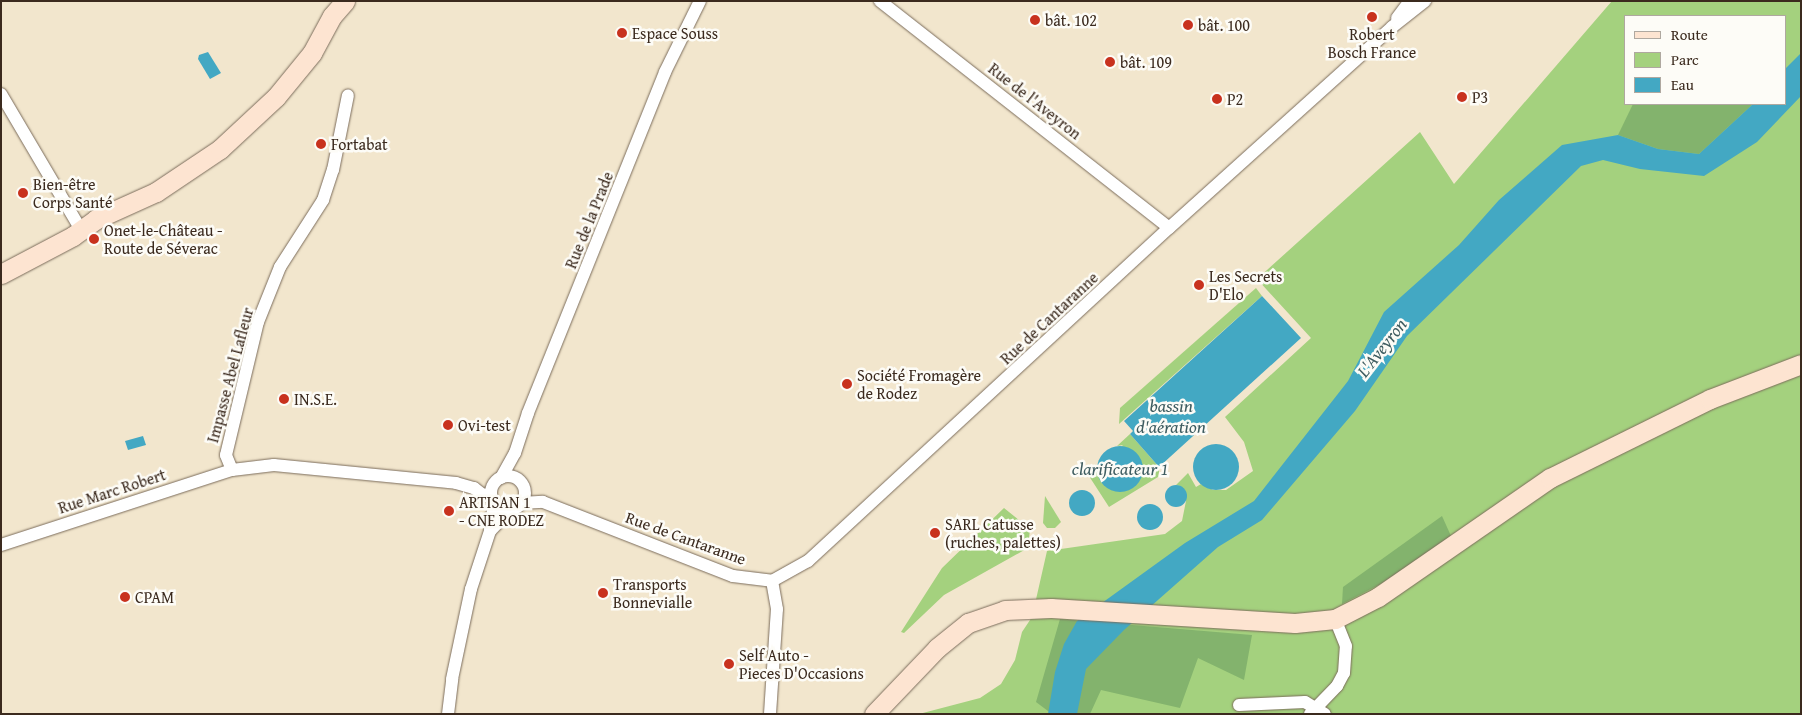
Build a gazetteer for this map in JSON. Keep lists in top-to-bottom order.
{
  "streets": {
    "street": [
      "Rue de l'Aveyron",
      "Rue de la Prade",
      "Rue de Cantaranne",
      "Impasse Abel Lafleur",
      "Rue Marc Robert"
    ]
  },
  "crossings": [
    ["Rue de l'Aveyron", "Rue de Cantaranne"],
    ["Rue de la Prade", "Rue de Cantaranne"],
    ["Impasse Abel Lafleur", "Rue Marc Robert"]
  ],
  "water": ["L'Aveyron", "bassin d'aération", "clarificateur 1"],
  "places": [
    "Robert Bosch France",
    "bât. 102",
    "bât. 100",
    "Espace Souss",
    "bât. 109",
    "P3",
    "P2",
    "Fortabat",
    "Bien-être Corps Santé",
    "Onet-le-Château - Route de Séverac",
    "Les Secrets D'Elo",
    "Société Fromagère de Rodez",
    "IN.S.E.",
    "Ovi-test",
    "ARTISAN 1 - CNE RODEZ",
    "SARL Catusse (ruches, palettes)",
    "Transports Bonnevialle",
    "CPAM",
    "Self Auto - Pieces D'Occasions"
  ],
  "legend": ["Route", "Parc", "Eau"]
}
